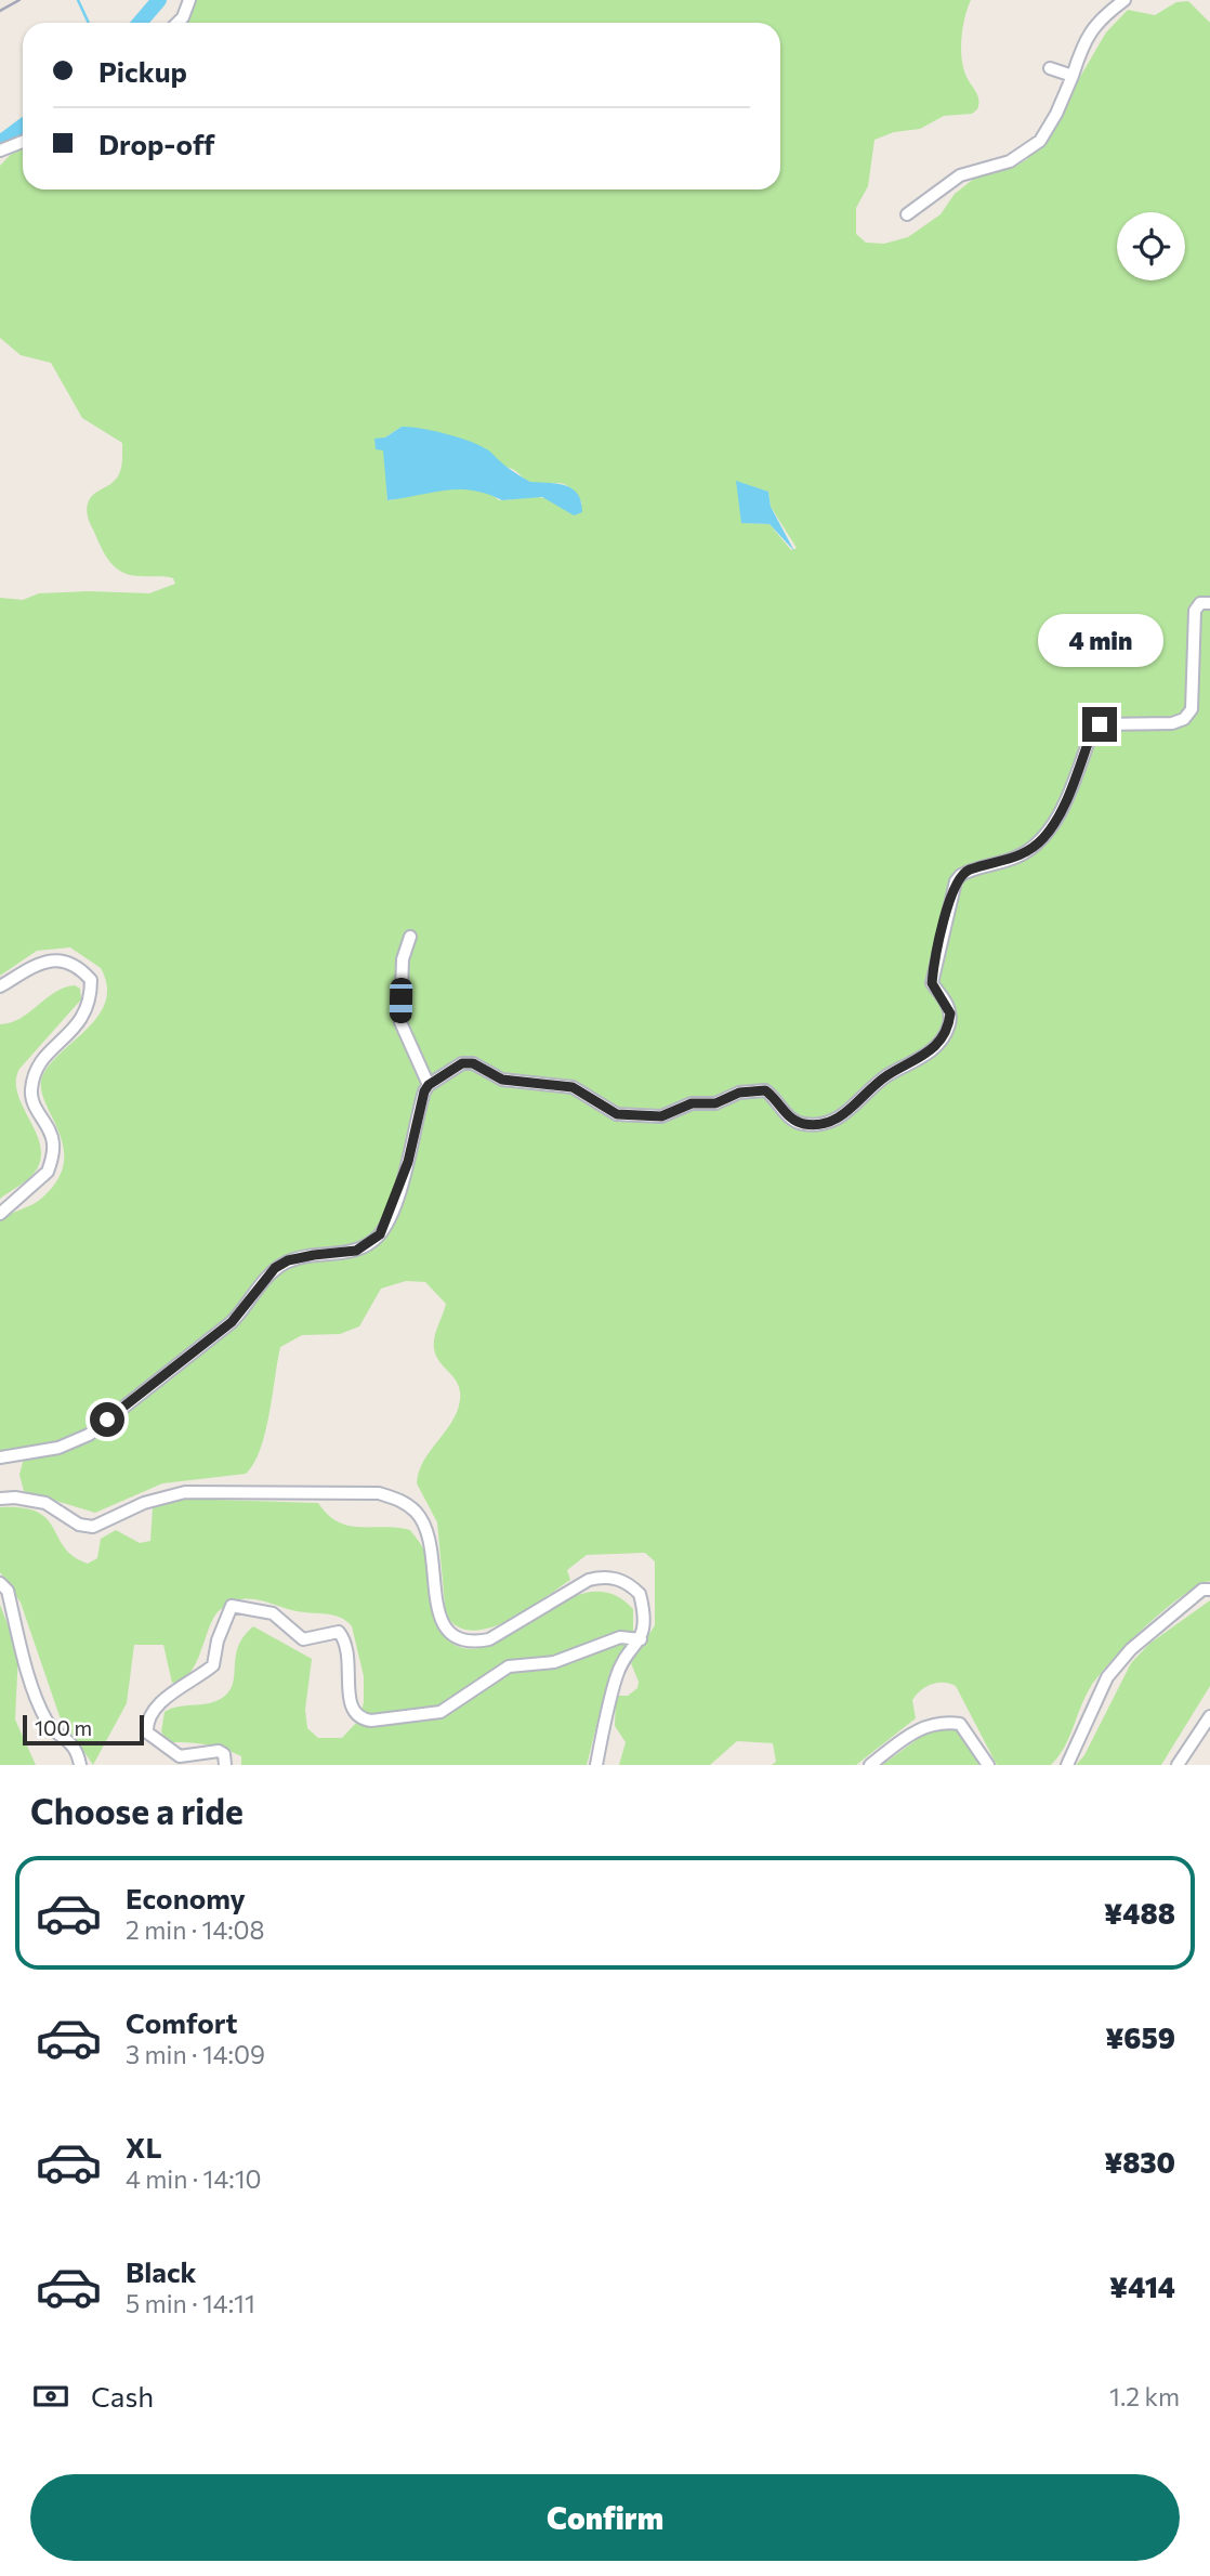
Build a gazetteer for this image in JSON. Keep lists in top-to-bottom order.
{
  "scale_bar": "100 m",
  "page": {
    "banner": ["Pickup", "Drop-off"],
    "bubble": "4 min",
    "scale": "100 m",
    "heading": "Choose a ride",
    "list": [
      {
        "name": "Economy",
        "note": "2 min · 14:08",
        "value": "¥488"
      },
      {
        "name": "Comfort",
        "note": "3 min · 14:09",
        "value": "¥659"
      },
      {
        "name": "XL",
        "note": "4 min · 14:10",
        "value": "¥830"
      },
      {
        "name": "Black",
        "note": "5 min · 14:11",
        "value": "¥414"
      }
    ],
    "pay": ["Cash", "1.2 km"],
    "buttons": "Confirm"
  }
}
